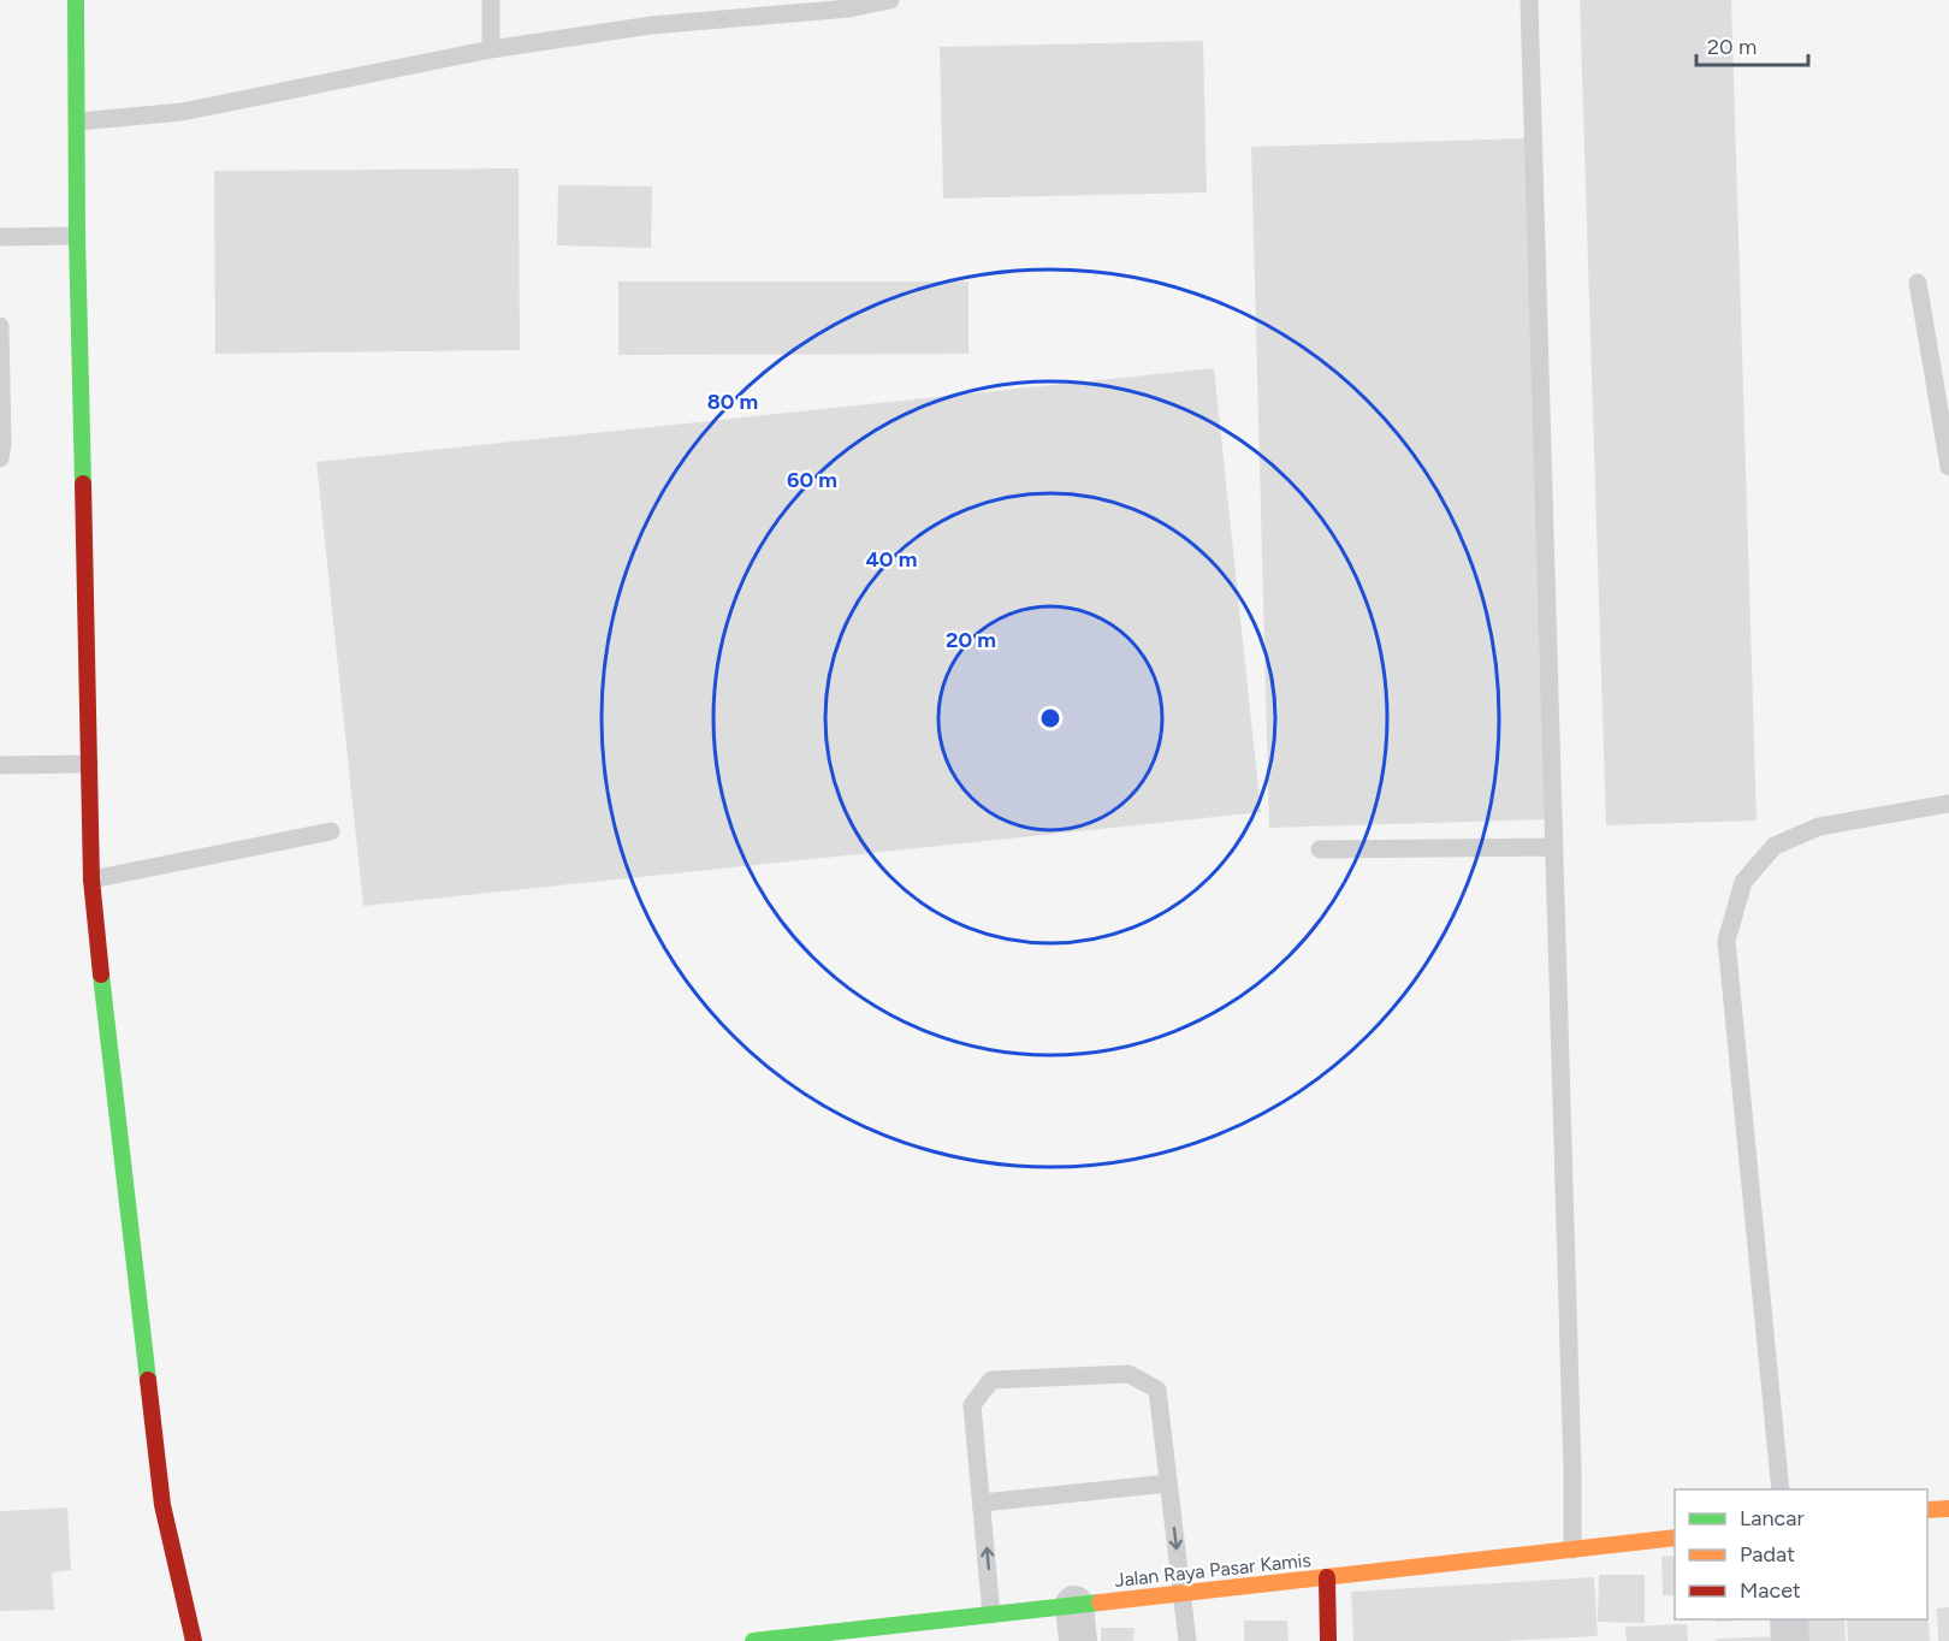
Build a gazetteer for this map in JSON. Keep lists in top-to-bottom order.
{
  "streets": {
    "street": ["Jalan Raya Pasar Kamis"]
  },
  "legend": ["Lancar", "Padat", "Macet"],
  "scale_bar": "20 m",
  "rings": [
    "80 m",
    "60 m",
    "40 m",
    "20 m"
  ]
}
